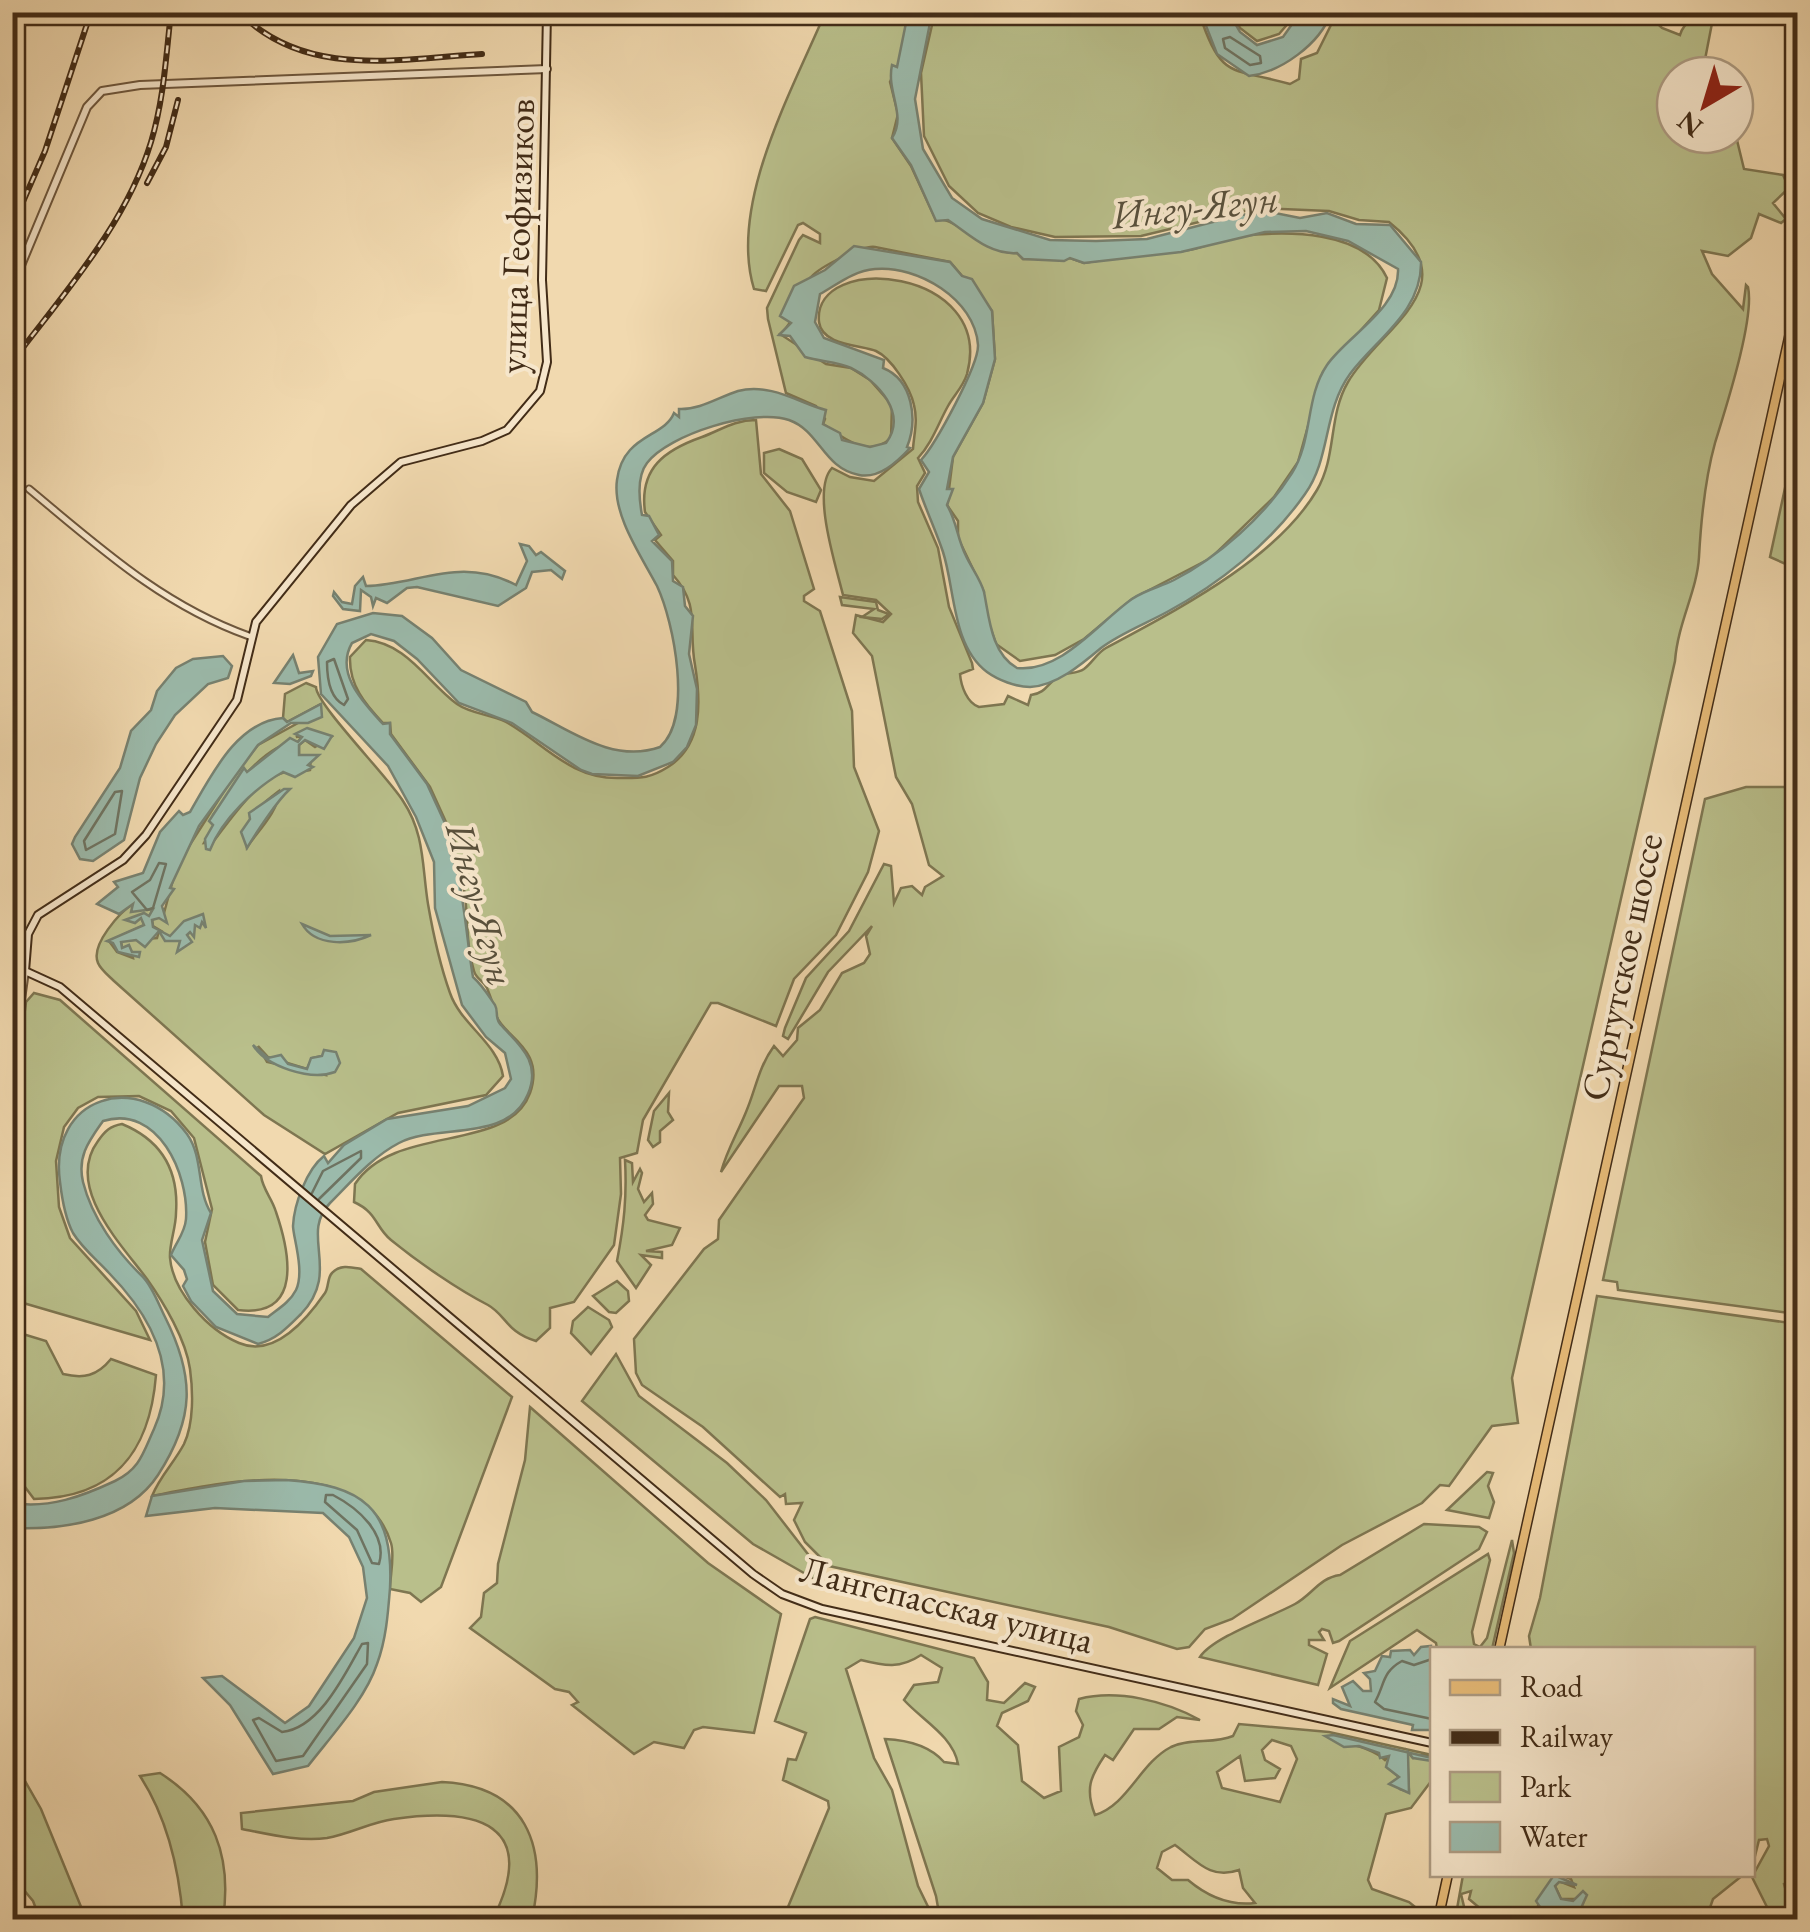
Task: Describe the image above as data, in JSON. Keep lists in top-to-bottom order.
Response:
{
  "streets": {
    "main road": ["улица Геофизиков", "Сургутское шоссе", "Лангепасская улица"]
  },
  "crossings": [
    ["улица Геофизиков", "Лангепасская улица"]
  ],
  "water": ["Ингу-Ягун"],
  "legend": [
    "Road",
    "Railway",
    "Park",
    "Water"
  ],
  "north": "bottom left"
}
